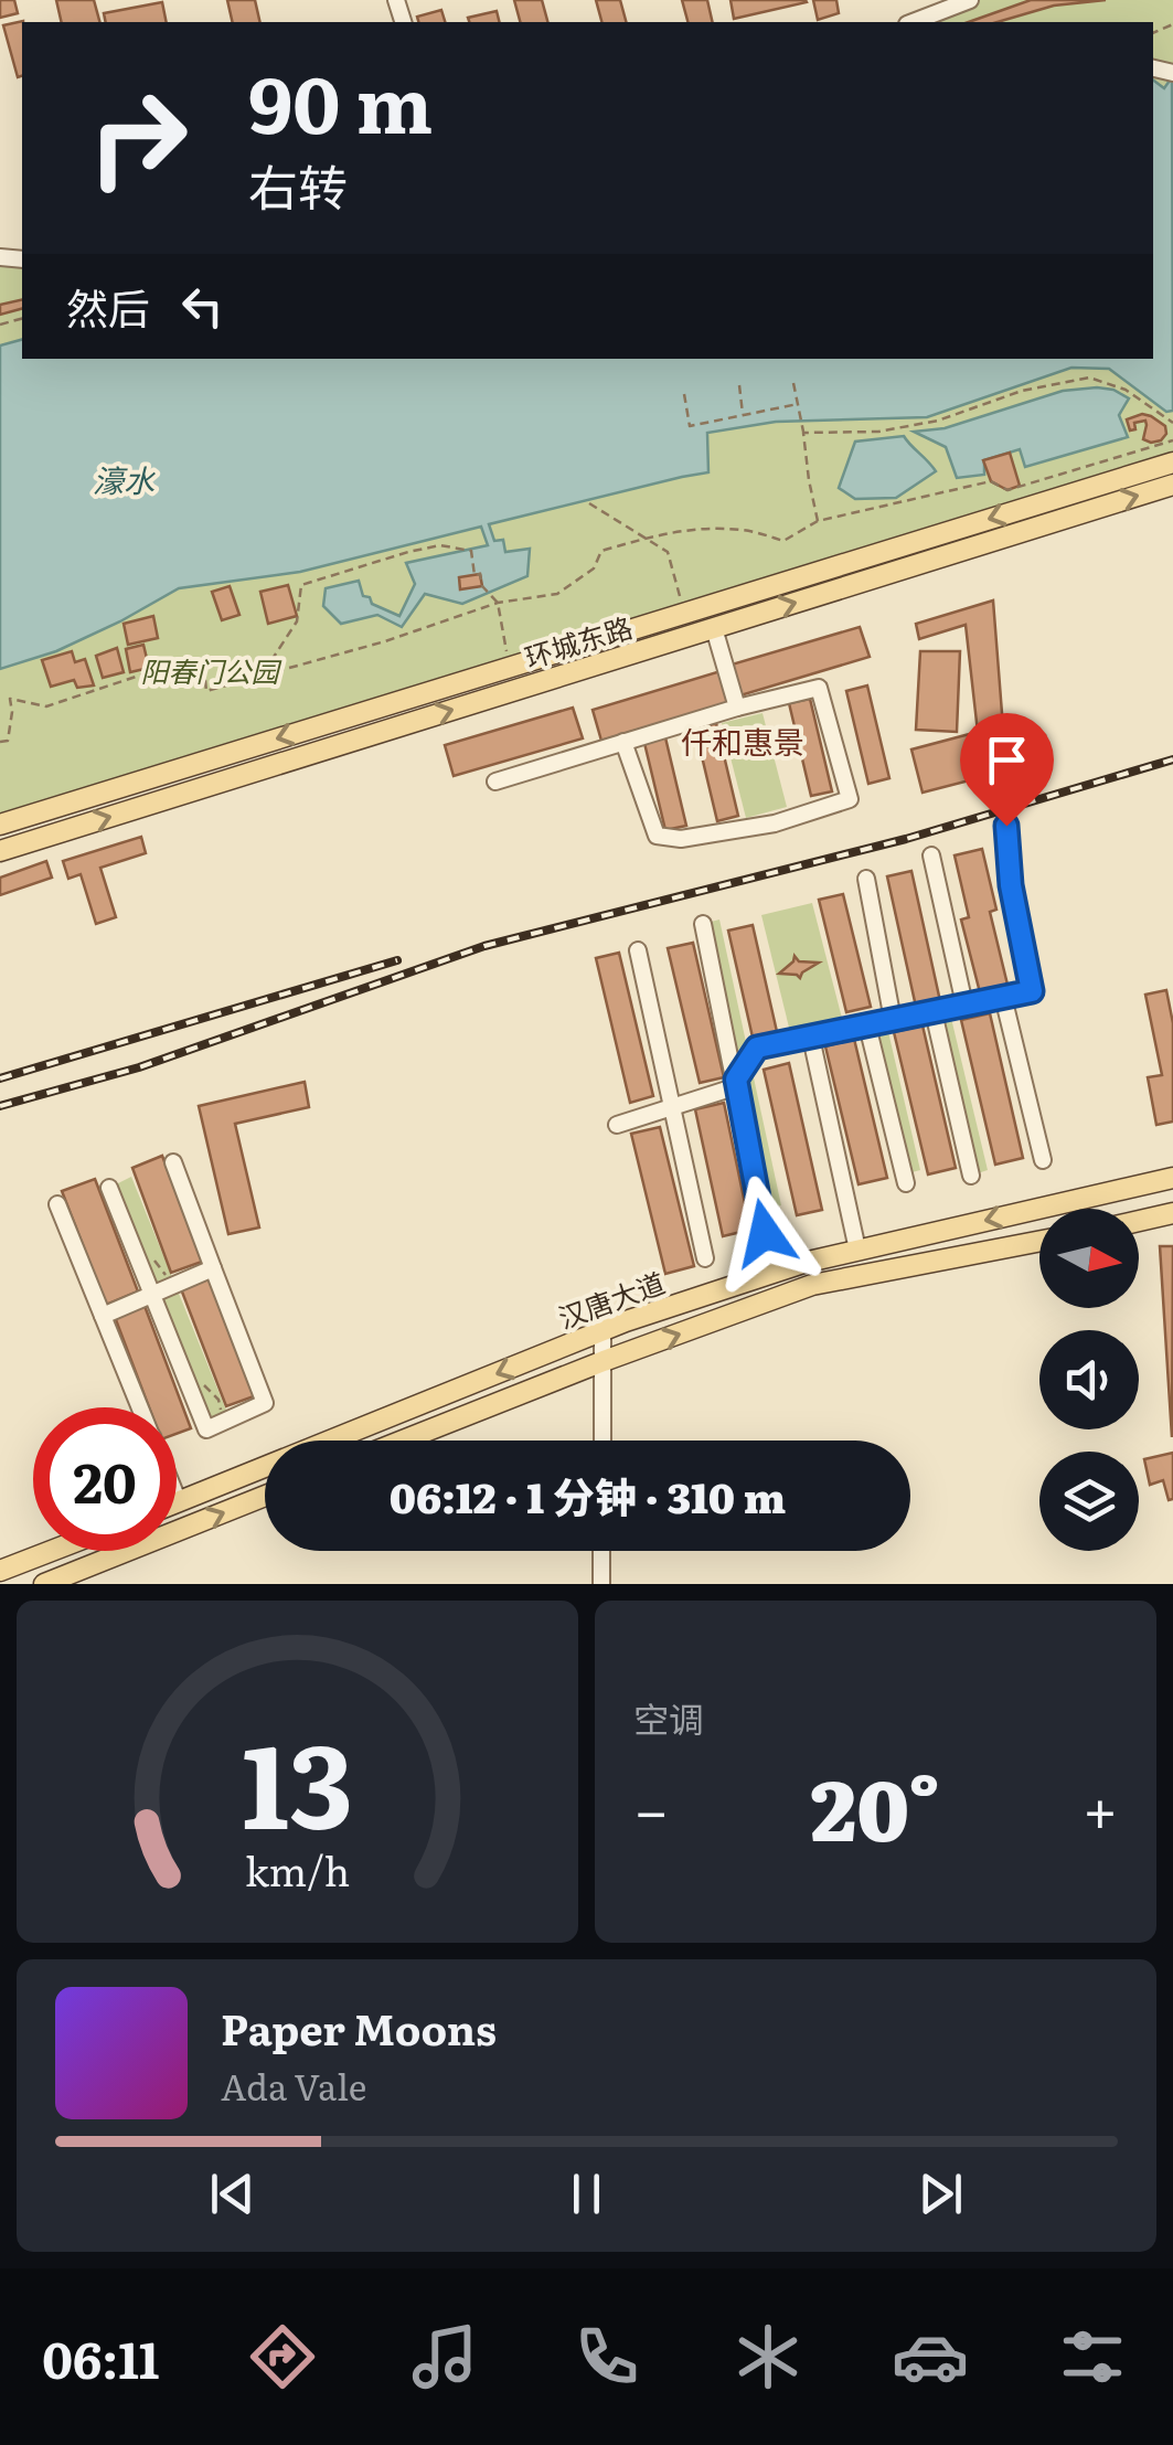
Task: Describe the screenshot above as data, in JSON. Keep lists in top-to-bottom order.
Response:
{
  "streets": {
    "main road": ["环城东路", "汉唐大道"]
  },
  "districts": ["仟和惠景"],
  "water": ["濠水"],
  "parks": ["阳春门公园"],
  "north": "right",
  "page": {
    "turn": ["90 m", "右转"],
    "then": "然后",
    "limit": "20",
    "trip": "06:12 · 1 分钟 · 310 m",
    "tile": "空调",
    "heat": ["−", "20°", "+"],
    "song": ["Paper Moons", "Ada Vale"],
    "tabs": "06:11",
    "gauge": ["13", "km/h"]
  }
}
